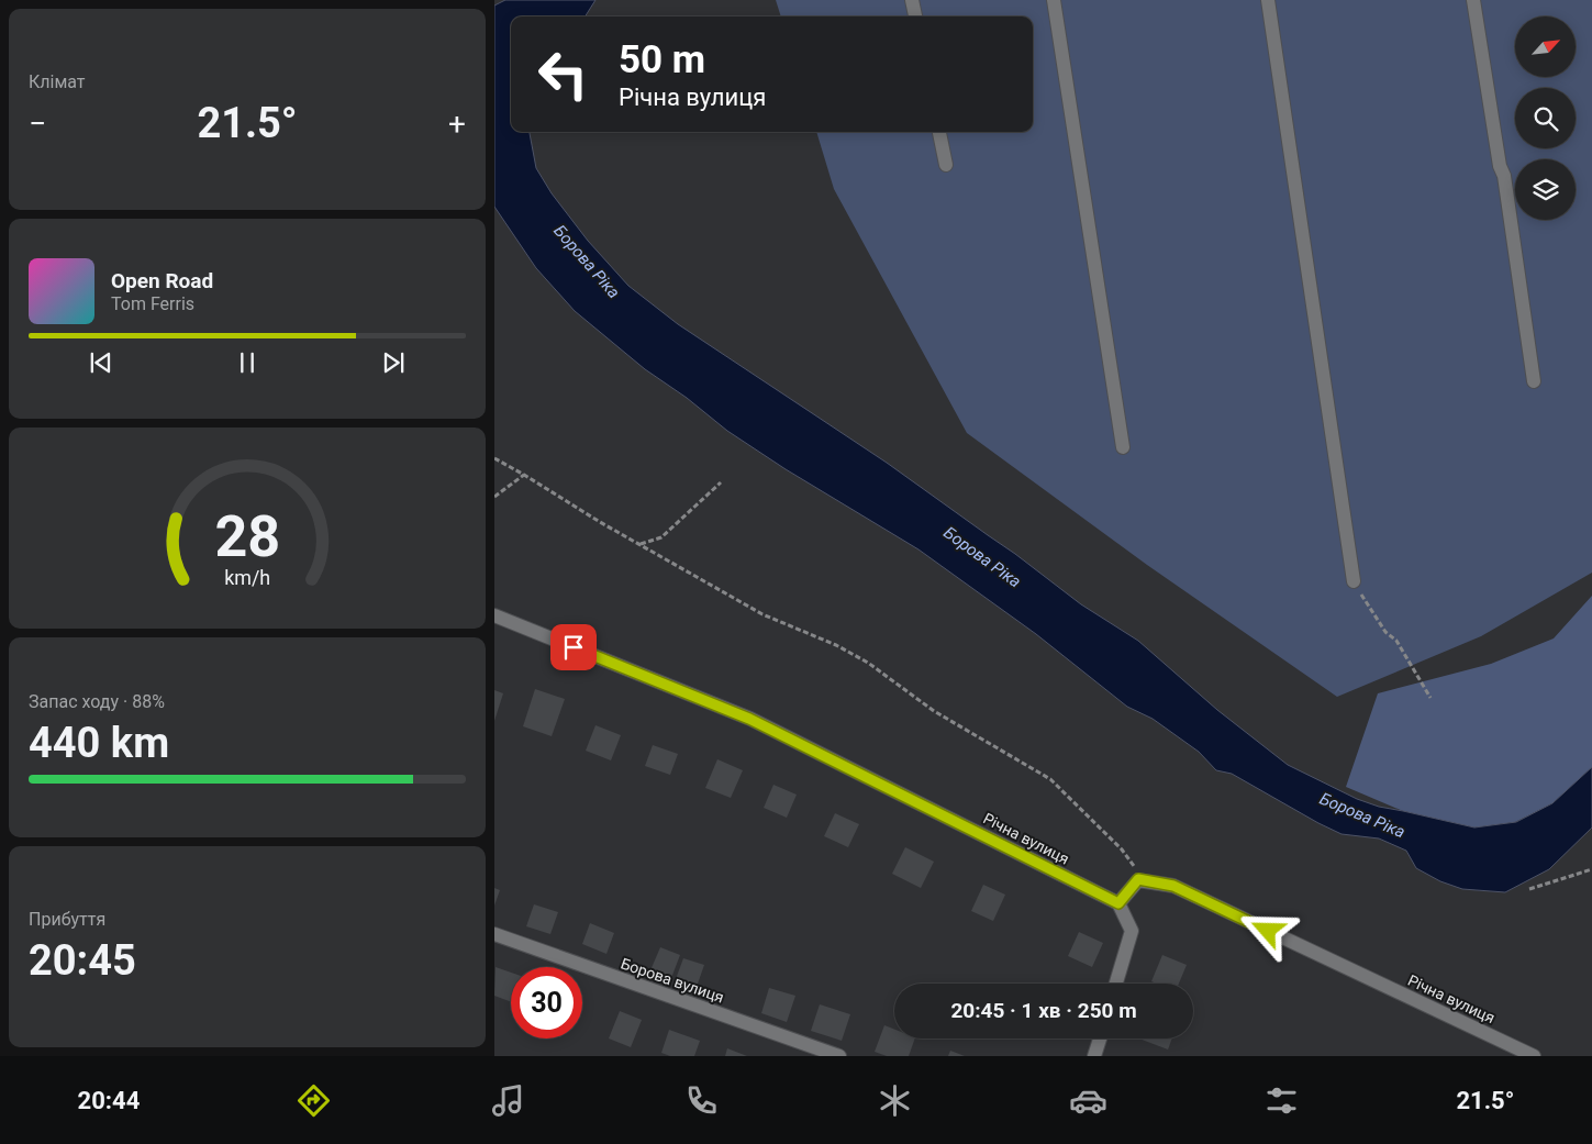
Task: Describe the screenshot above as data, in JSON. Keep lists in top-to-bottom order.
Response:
{
  "streets": {
    "street": ["Річна вулиця", "Борова вулиця"]
  },
  "water": ["Борова Ріка"],
  "north": "top right",
  "page": {
    "tile": [
      "Клімат",
      ["Запас ходу · 88%", "440 km"],
      ["Прибуття", "20:45"]
    ],
    "turn": ["50 m", "Річна вулиця"],
    "heat": ["−", "21.5°", "+"],
    "song": ["Open Road", "Tom Ferris"],
    "limit": "30",
    "trip": "20:45 · 1 хв · 250 m",
    "tabs": ["20:44", "21.5°"],
    "gauge": ["28", "km/h"]
  }
}
